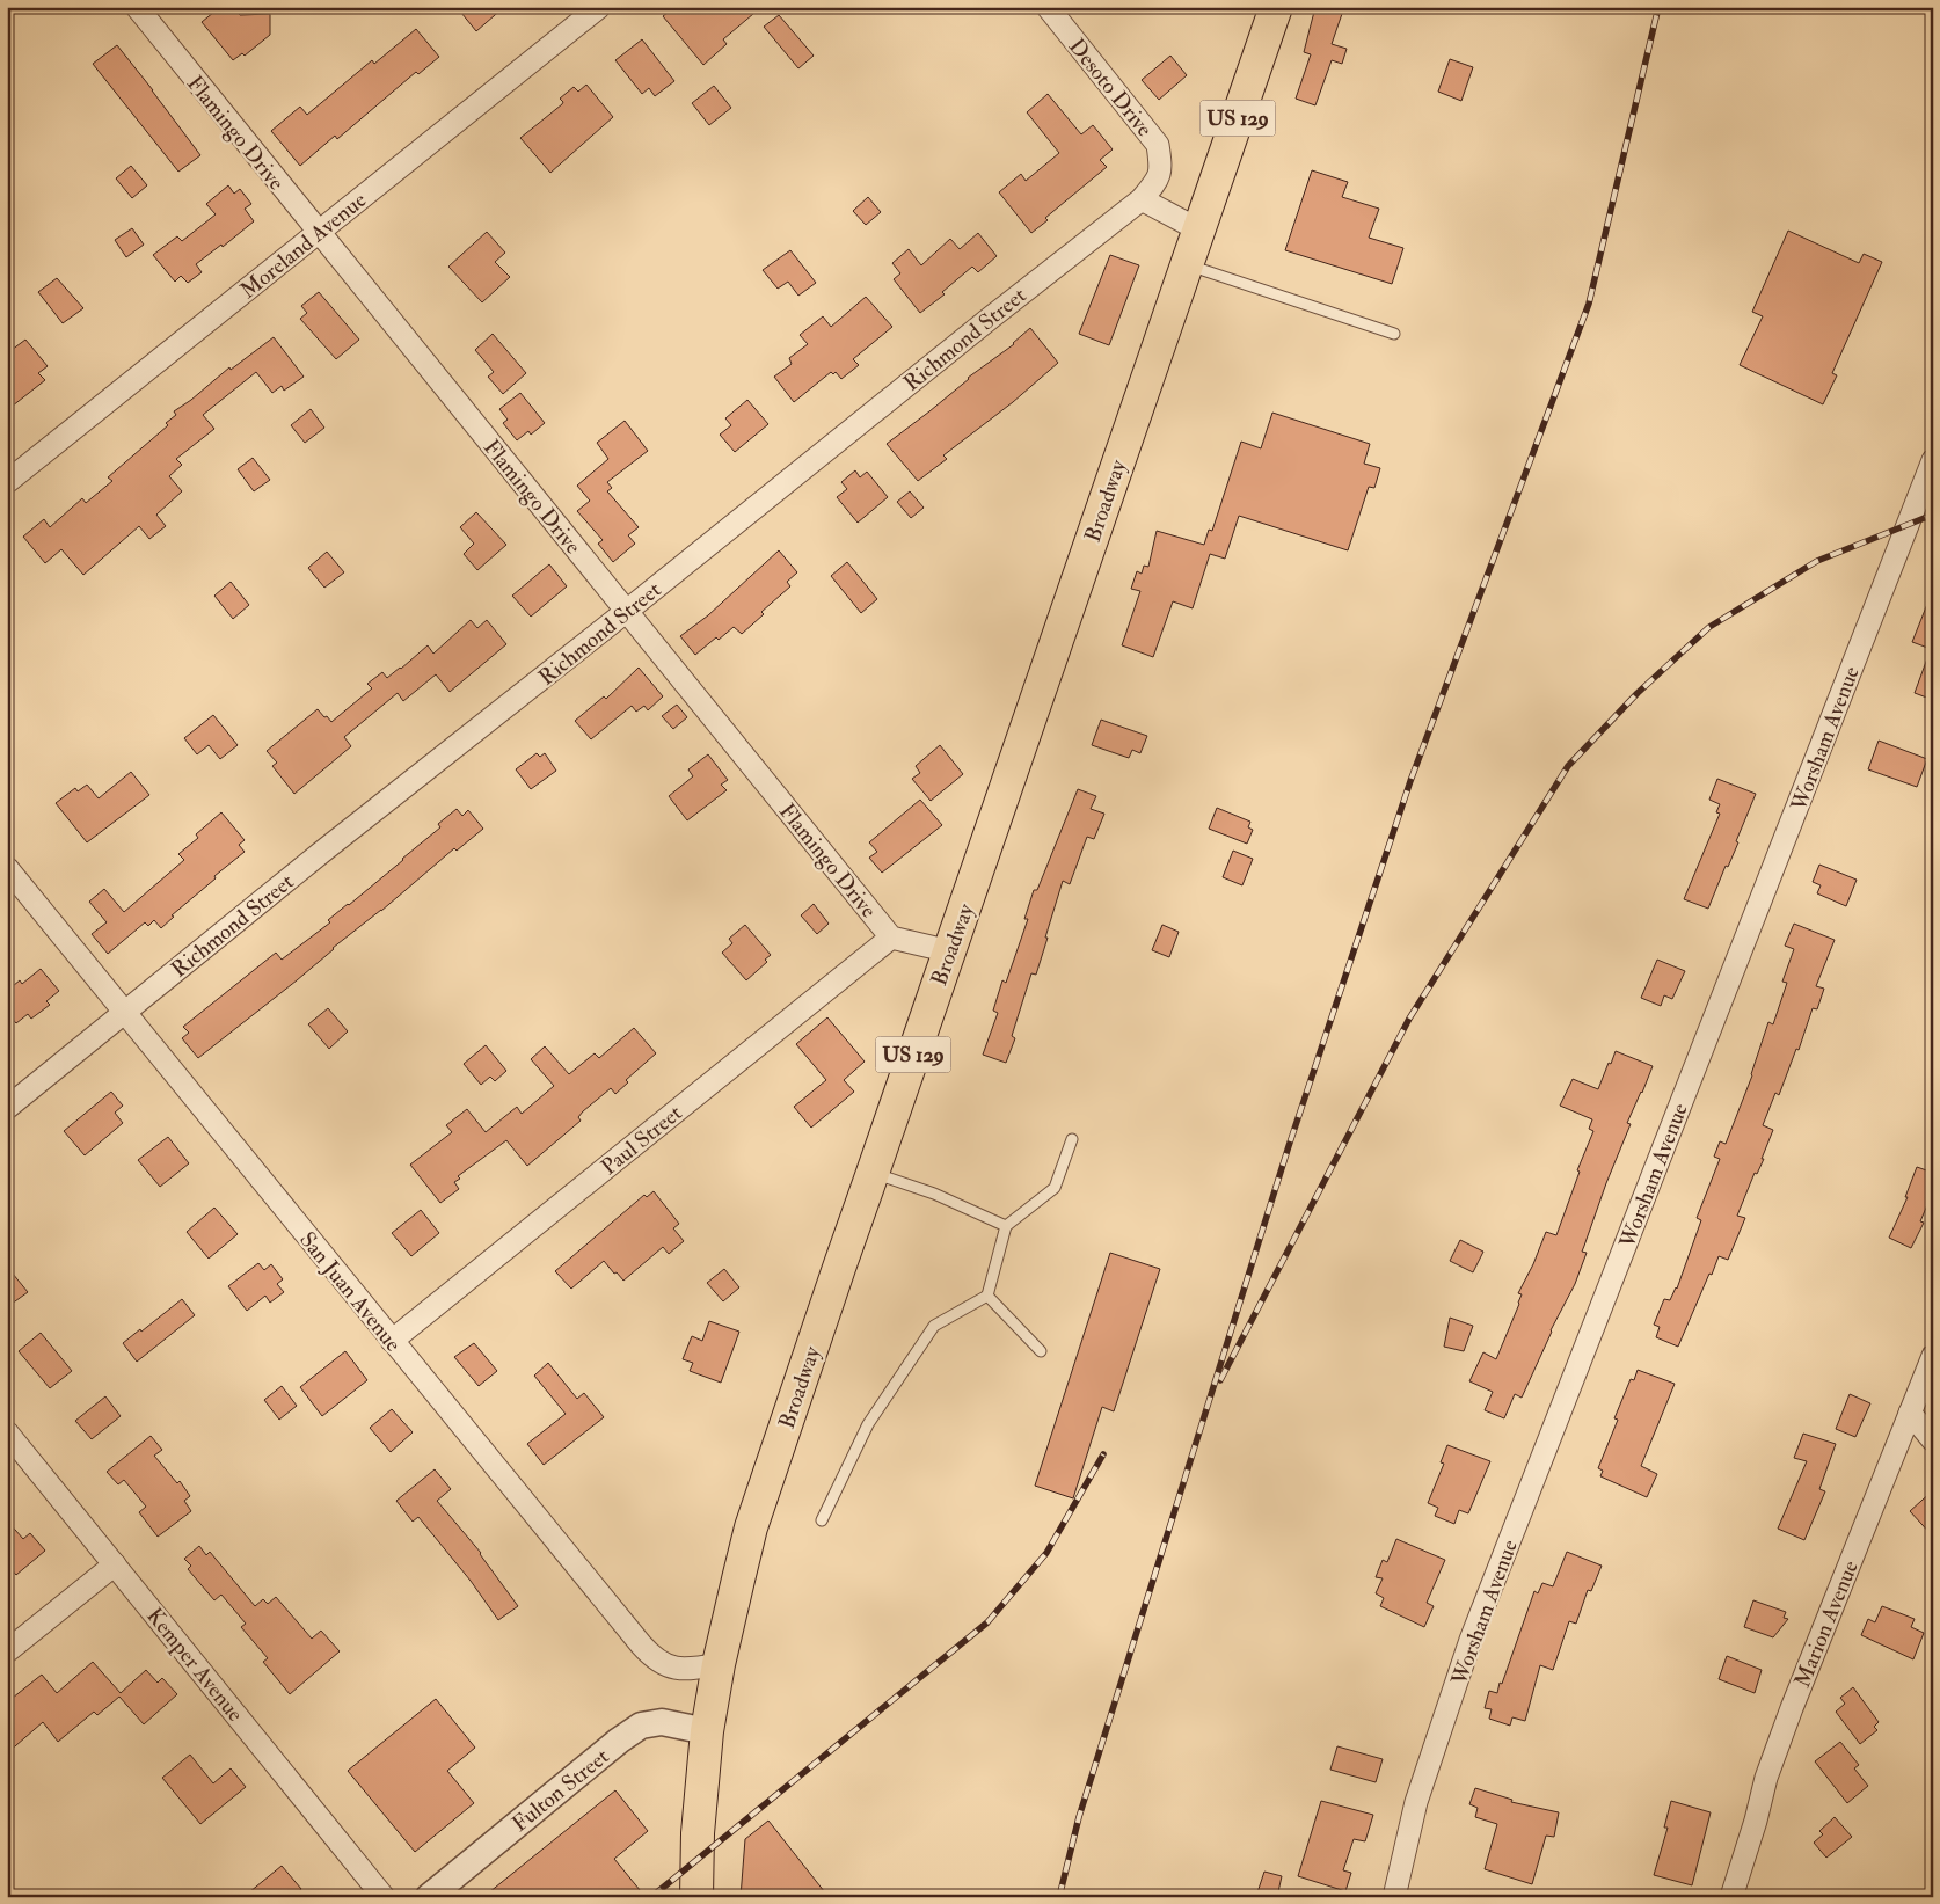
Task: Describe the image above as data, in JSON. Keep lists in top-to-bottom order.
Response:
{
  "streets": {
    "main road": ["US 129", "Broadway"],
    "street": [
      "Desoto Drive",
      "Flamingo Drive",
      "Moreland Avenue",
      "Richmond Street",
      "Worsham Avenue",
      "Paul Street",
      "San Juan Avenue",
      "Marion Avenue",
      "Kemper Avenue",
      "Fulton Street"
    ]
  },
  "crossings": [
    ["Desoto Drive", "Richmond Street"],
    ["Flamingo Drive", "Moreland Avenue"],
    ["Flamingo Drive", "Richmond Street"],
    ["Flamingo Drive", "Broadway"],
    ["Flamingo Drive", "Paul Street"],
    ["Richmond Street", "San Juan Avenue"],
    ["Broadway", "San Juan Avenue"],
    ["Broadway", "Fulton Street"],
    ["Paul Street", "San Juan Avenue"]
  ]
}
